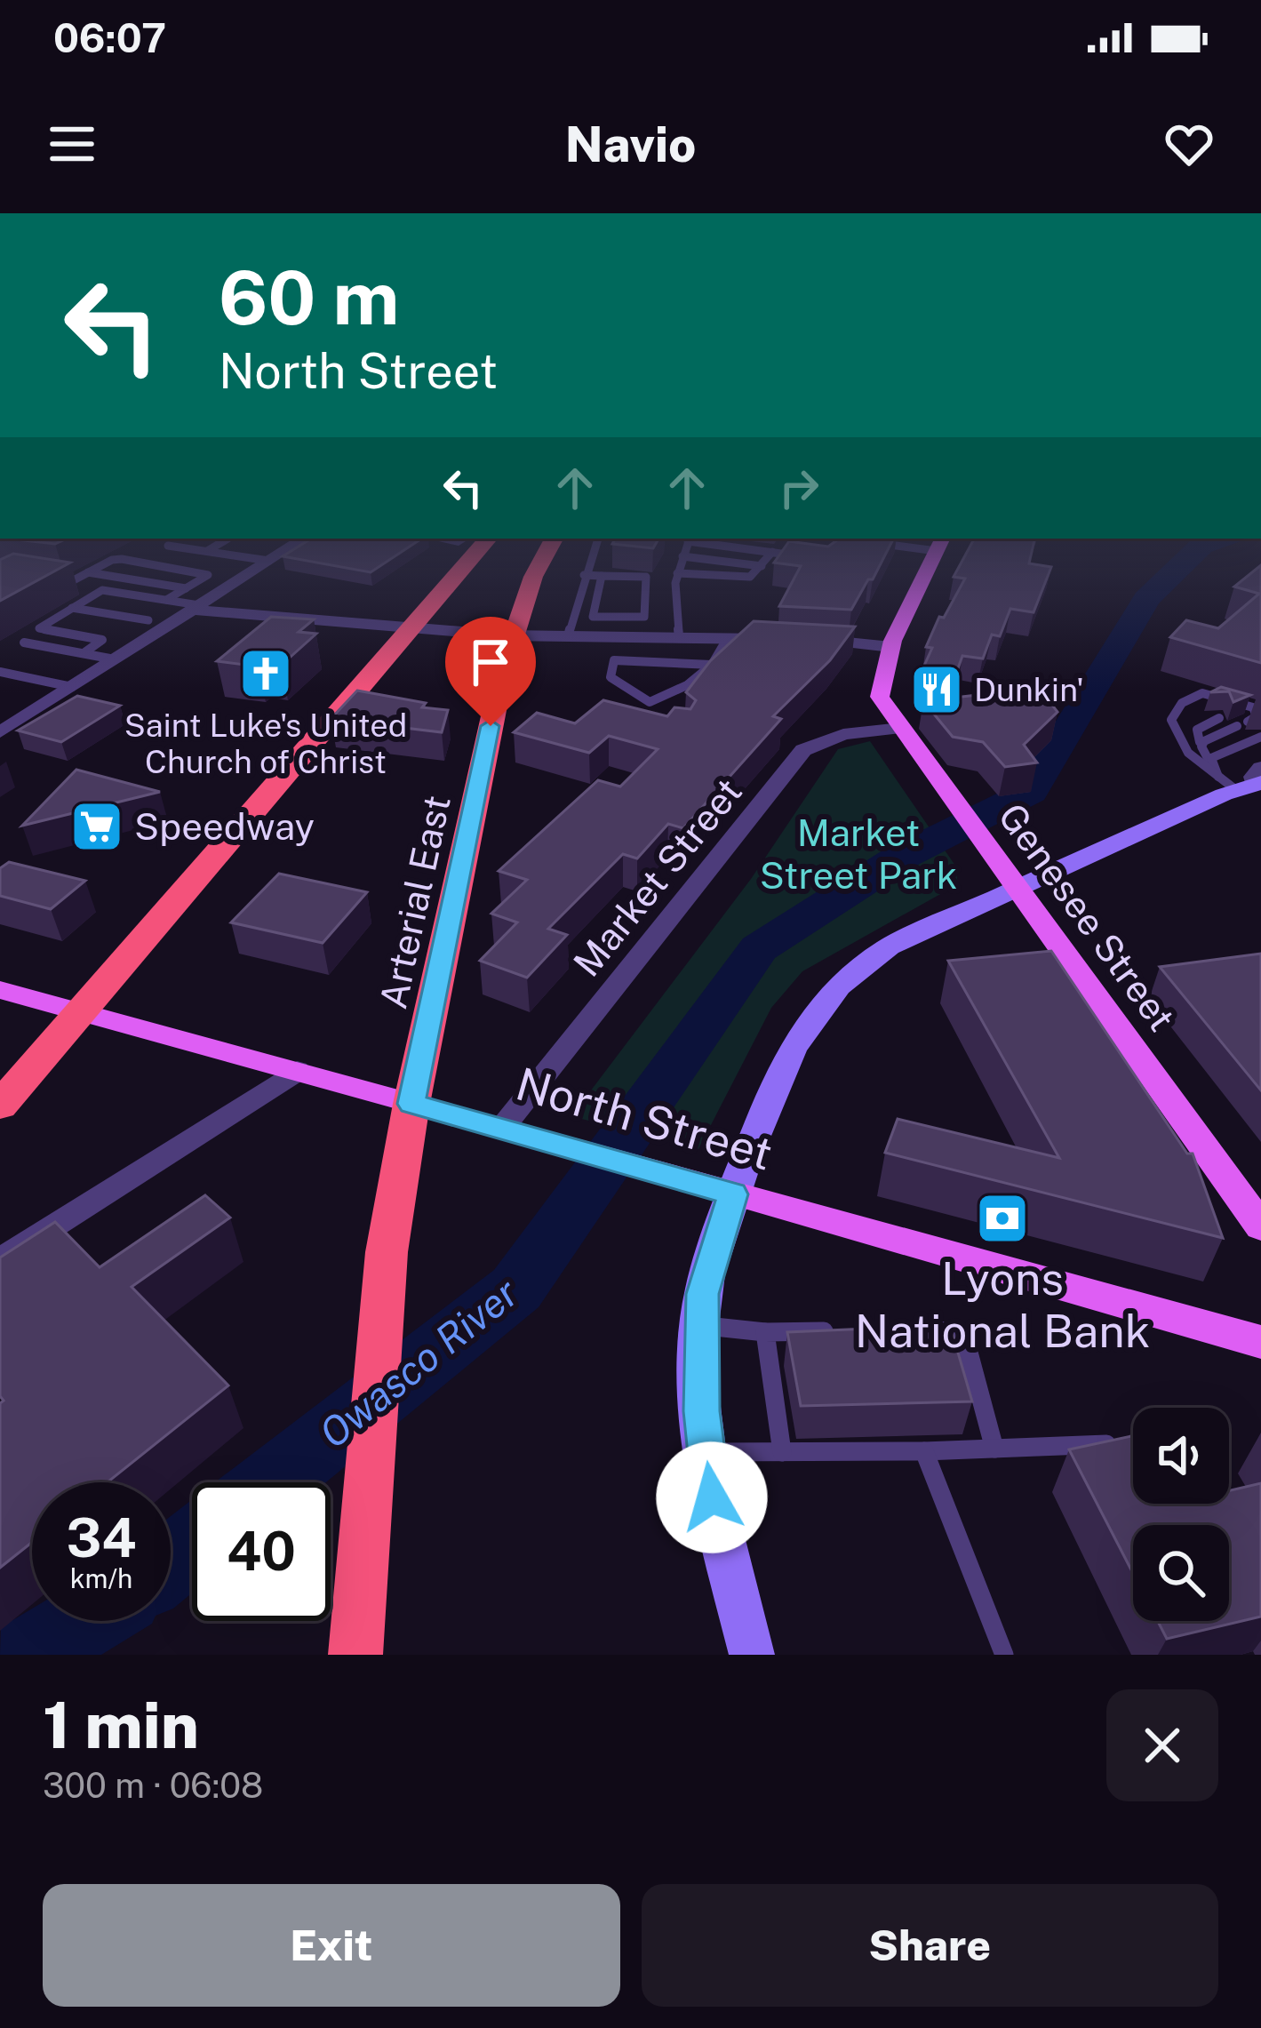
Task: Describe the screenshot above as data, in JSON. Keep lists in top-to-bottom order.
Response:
{
  "streets": {
    "highway": ["Arterial East"],
    "main road": ["Genesee Street", "North Street"],
    "street": ["Market Street"]
  },
  "crossings": [
    ["Market Street", "Genesee Street"],
    ["Market Street", "North Street"],
    ["Arterial East", "North Street"]
  ],
  "water": ["Owasco River"],
  "parks": ["Market Street Park"],
  "places": {
    "church": ["Saint Luke's United Church of Christ"],
    "restaurant": ["Dunkin'"],
    "supermarket": ["Speedway"],
    "bank": ["Lyons National Bank"]
  },
  "page": {
    "status": "06:07",
    "header": "Navio",
    "turn": ["60 m", "North Street"],
    "speed": "34 km/h",
    "limit": "40",
    "heading": ["1 min", "300 m · 06:08"],
    "buttons": ["Exit", "Share"]
  }
}
